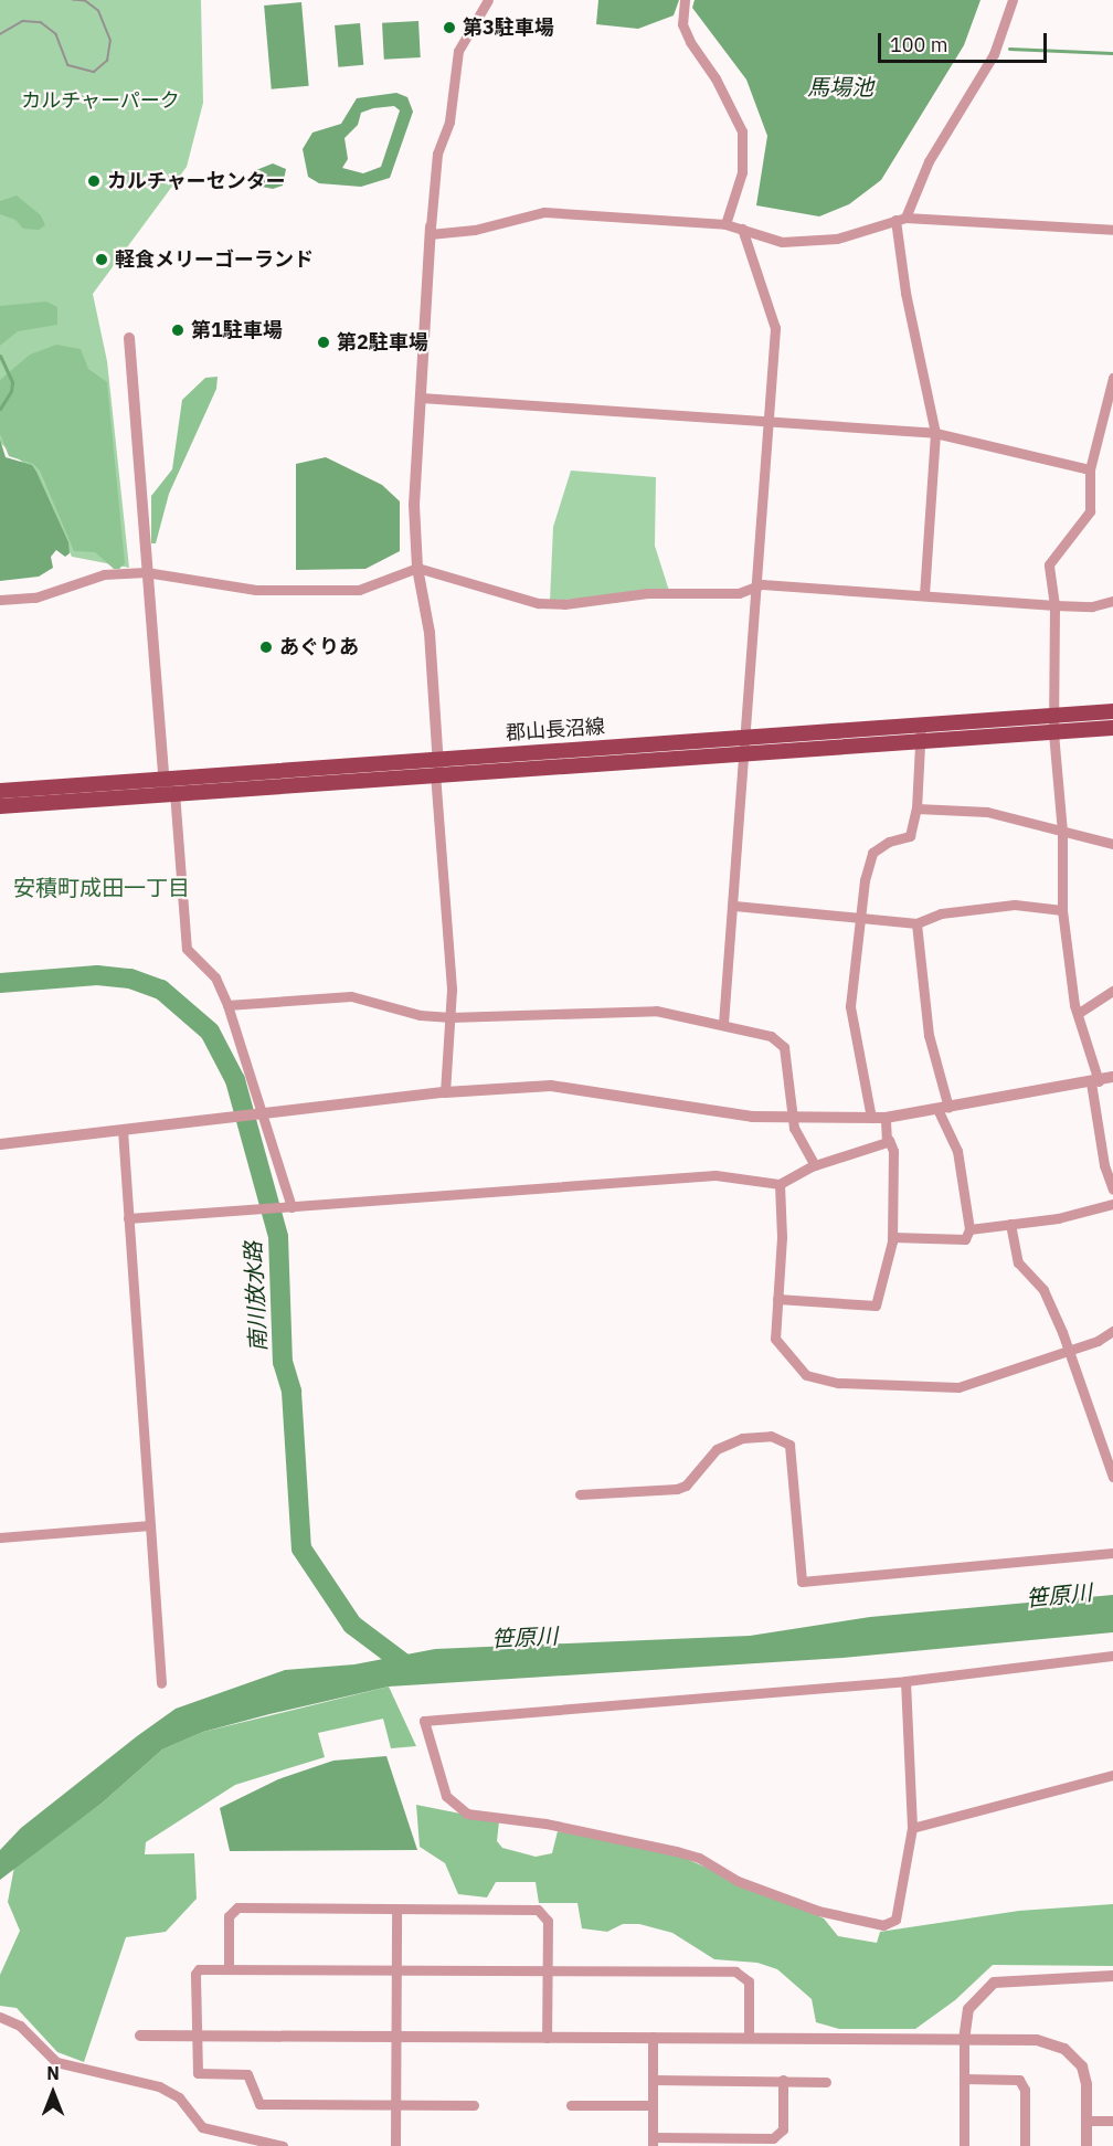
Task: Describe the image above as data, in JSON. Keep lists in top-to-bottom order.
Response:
{
  "streets": {
    "main road": ["郡山長沼線"]
  },
  "districts": ["安積町成田一丁目"],
  "water": ["馬場池", "南川放水路", "笹原川"],
  "parks": ["カルチャーパーク"],
  "places": [
    "第3駐車場",
    "カルチャーセンター",
    "軽食メリーゴーランド",
    "第1駐車場",
    "第2駐車場",
    "あぐりあ"
  ],
  "scale_bar": "100 m",
  "north": "top"
}
